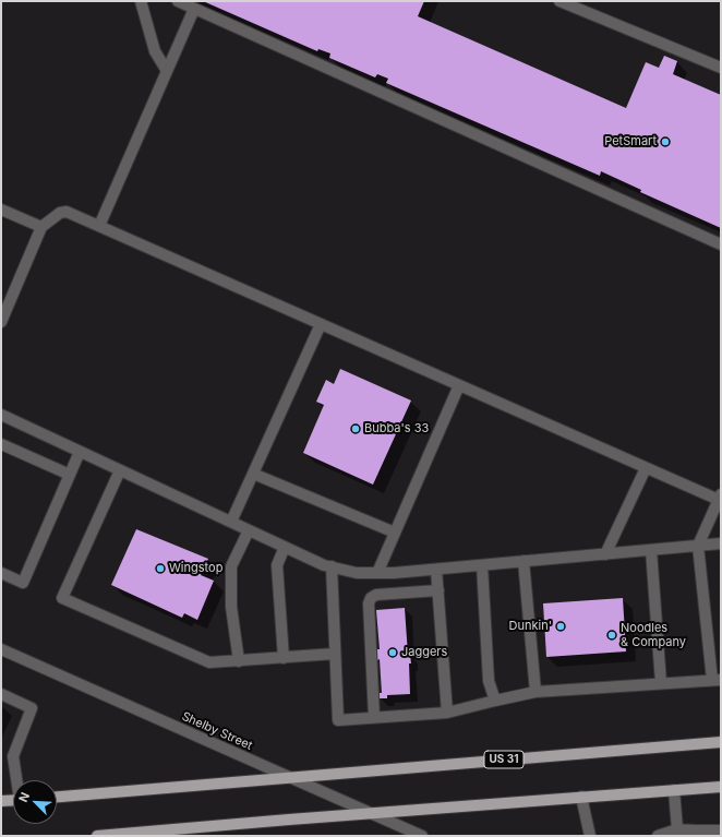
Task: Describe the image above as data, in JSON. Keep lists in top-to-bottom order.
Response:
{
  "streets": {
    "main road": ["US 31"],
    "street": ["Shelby Street"]
  },
  "crossings": [
    ["Shelby Street", "US 31"]
  ],
  "places": [
    "PetSmart",
    "Bubba's 33",
    "Wingstop",
    "Dunkin'",
    "Noodles & Company",
    "Jaggers"
  ],
  "north": "top left"
}
